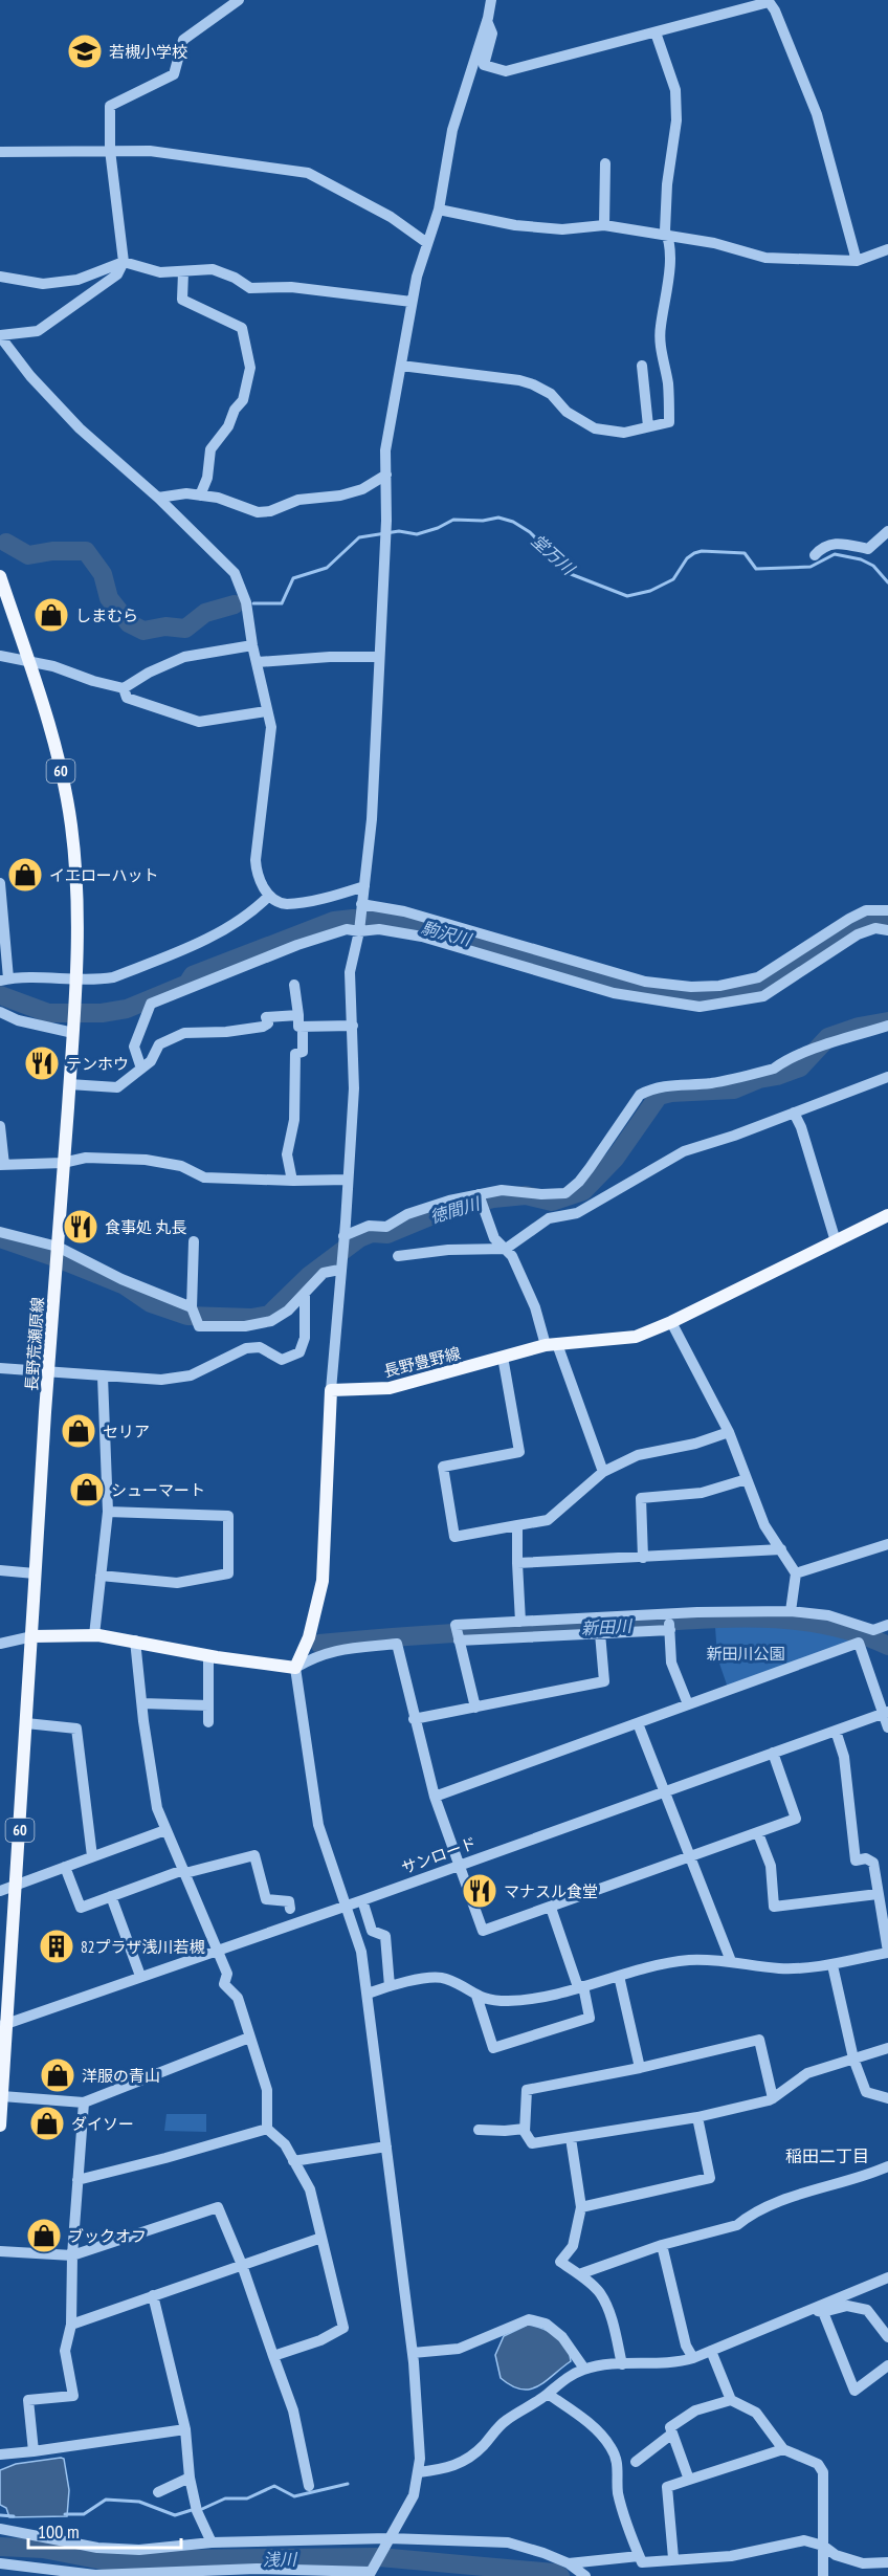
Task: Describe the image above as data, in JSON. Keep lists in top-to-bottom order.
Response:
{
  "streets": {
    "main road": ["60", "長野荒瀬原線", "長野豊野線"],
    "street": ["サンロード"]
  },
  "crossings": [
    ["長野荒瀬原線", "サンロード"]
  ],
  "districts": ["稲田二丁目"],
  "water": [
    "堂万川",
    "駒沢川",
    "徳間川",
    "新田川",
    "浅川"
  ],
  "parks": ["新田川公園"],
  "places": {
    "school or university": ["若槻小学校"],
    "shop": [
      "しまむら",
      "イエローハット",
      "セリア",
      "シューマート",
      "洋服の青山",
      "ダイソー",
      "ブックオフ"
    ],
    "restaurant": ["テンホウ", "食事処 丸長", "マナスル食堂"],
    "building": ["82プラザ浅川若槻"]
  },
  "scale_bar": "100 m"
}
